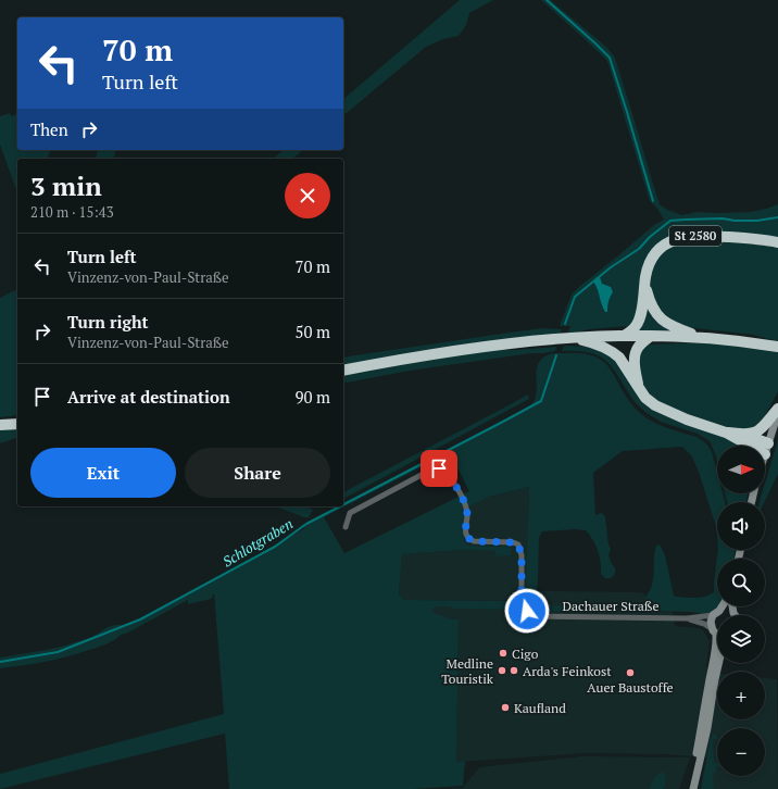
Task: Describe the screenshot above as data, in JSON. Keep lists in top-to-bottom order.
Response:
{
  "streets": {
    "highway": ["St 2580"],
    "street": ["Dachauer Straße"]
  },
  "water": ["Schlotgraben"],
  "places": [
    "Cigo",
    "Medline Touristik",
    "Arda's Feinkost",
    "Auer Baustoffe",
    "Kaufland"
  ],
  "north": "right",
  "page": {
    "turn": ["70 m", "Turn left"],
    "then": "Then",
    "heading": ["3 min", "210 m · 15:43"],
    "list": [
      {
        "name": "Turn left",
        "note": "Vinzenz-von-Paul-Straße",
        "value": "70 m"
      },
      {
        "name": "Turn right",
        "note": "Vinzenz-von-Paul-Straße",
        "value": "50 m"
      },
      {
        "name": "Arrive at destination",
        "value": "90 m"
      }
    ],
    "buttons": ["Exit", "Share"],
    "map_buttons": ["+", "−"]
  }
}
